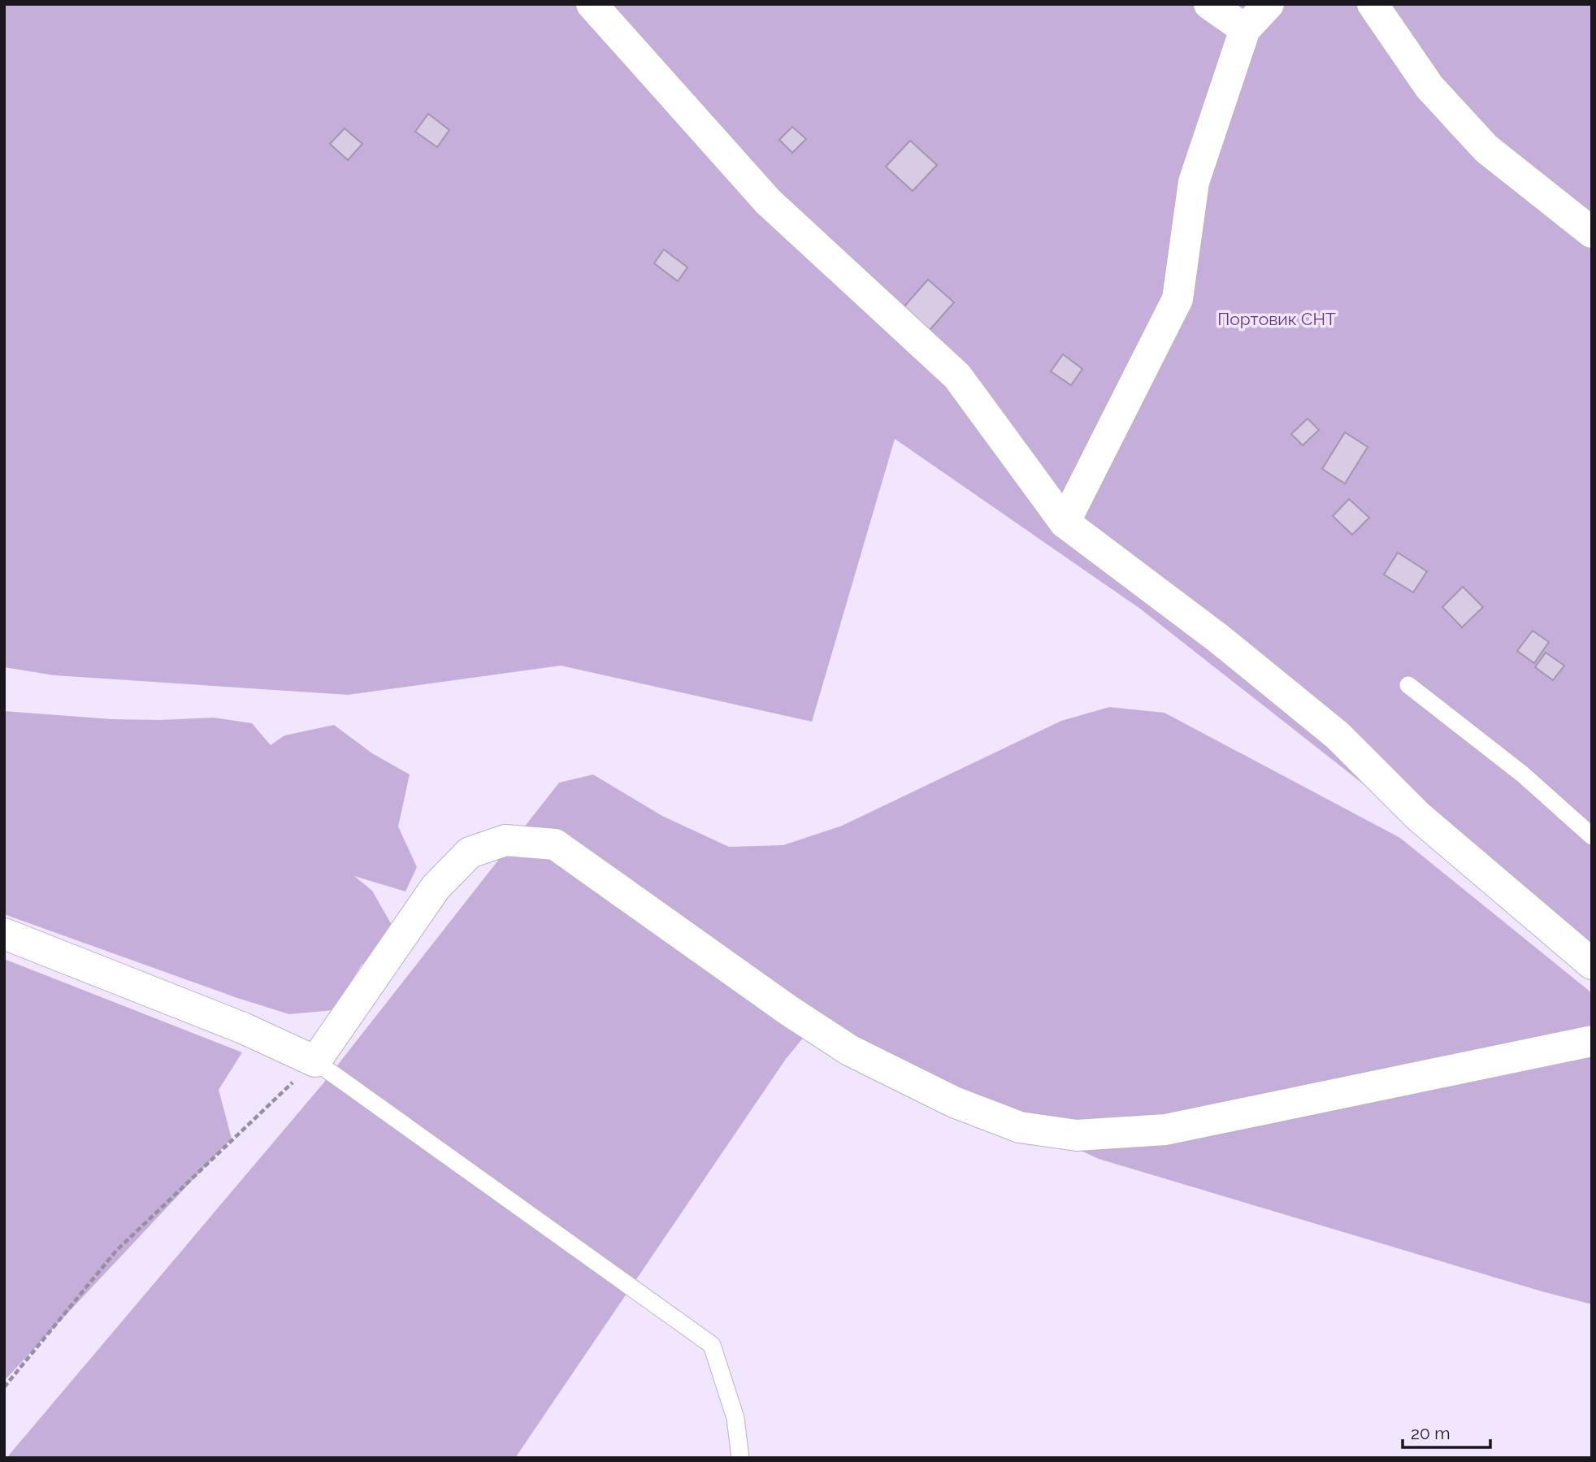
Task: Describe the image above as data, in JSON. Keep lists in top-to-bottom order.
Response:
{
  "parks": ["Портовик СНТ"],
  "scale_bar": "20 m"
}
